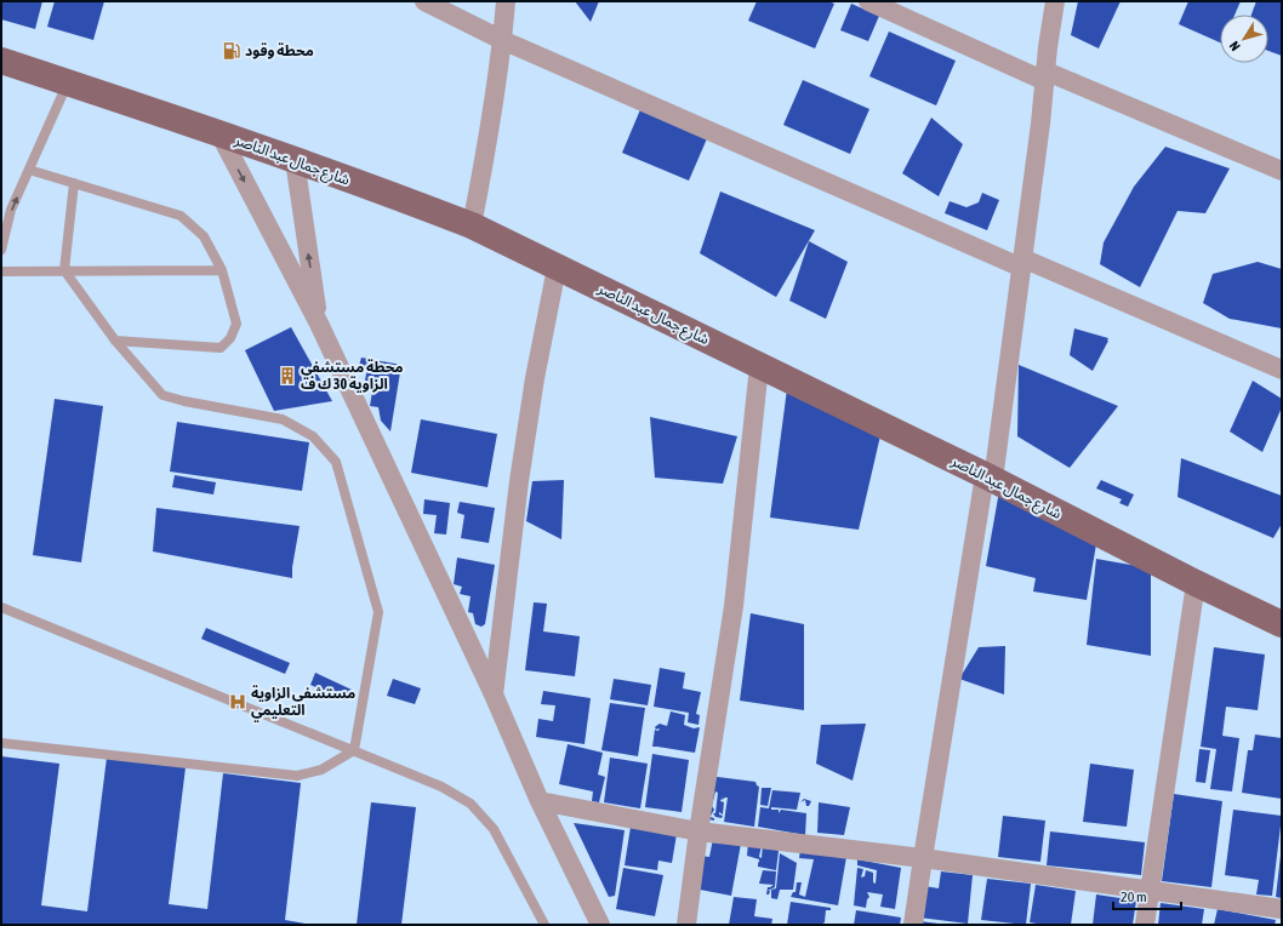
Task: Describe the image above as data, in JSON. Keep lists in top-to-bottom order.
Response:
{
  "streets": {
    "main road": ["شارع جمال عبد الناصر"]
  },
  "places": {
    "fuel station": ["محطة وقود"],
    "building": ["محطة مستشفي الزاوية 30 ك ف"],
    "hospital": ["مستشفى الزاوية التعليمي"]
  },
  "scale_bar": "20 m",
  "north": "bottom left"
}
